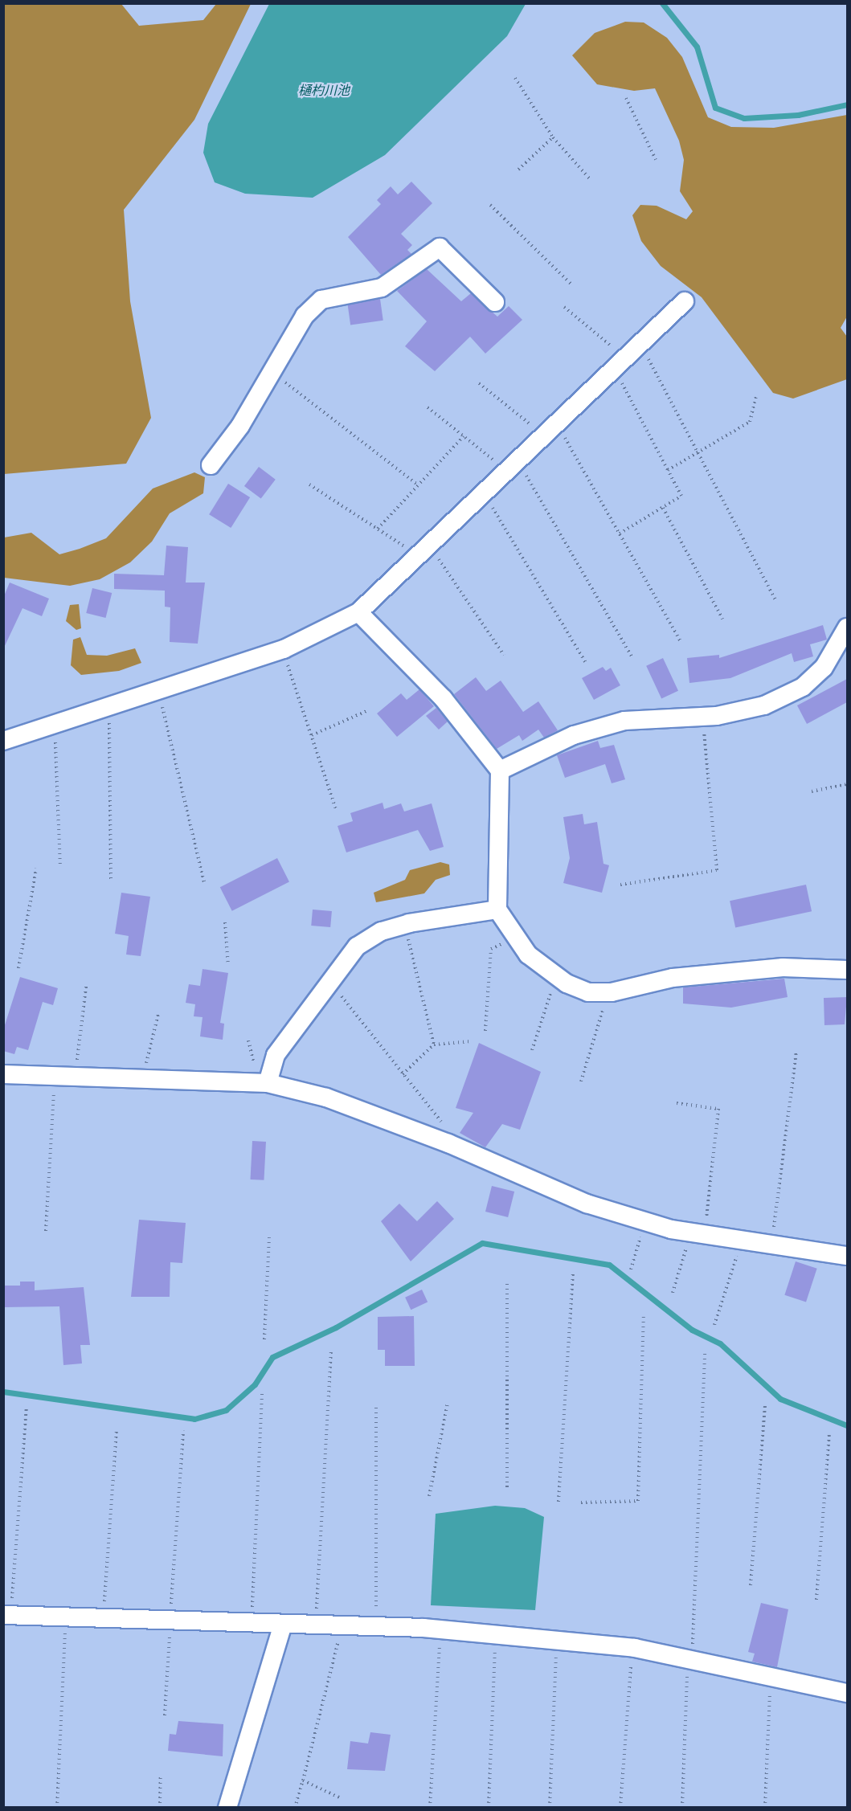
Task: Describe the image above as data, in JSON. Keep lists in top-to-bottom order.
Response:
{
  "water": ["樋杓川池"]
}
